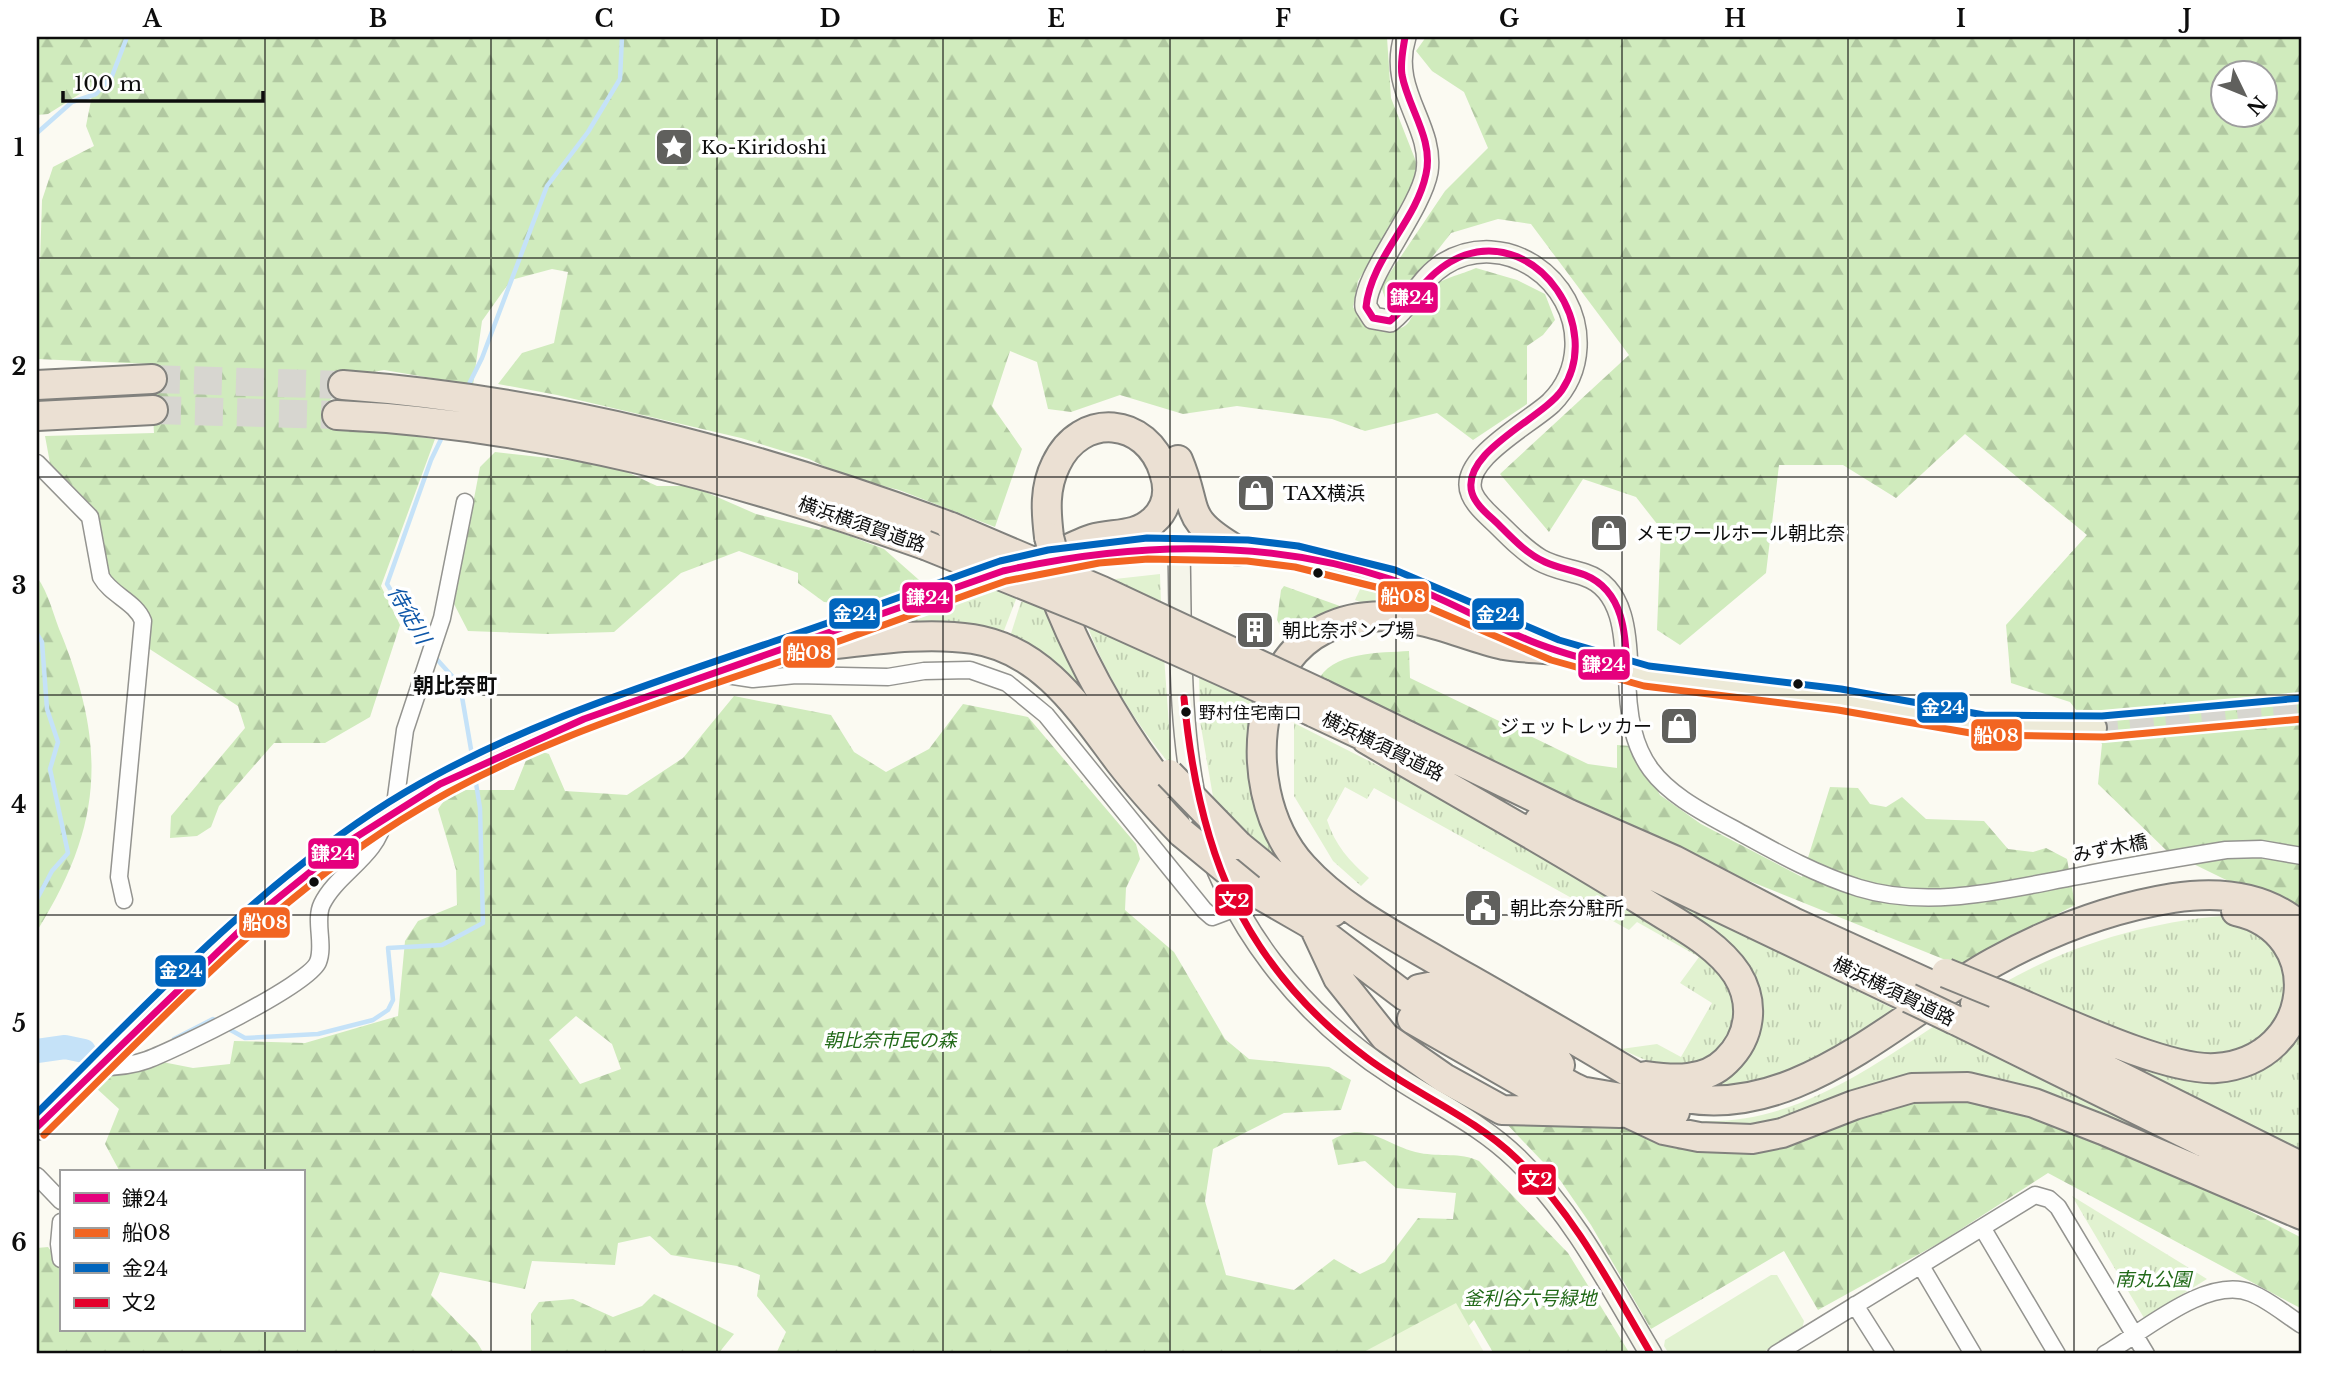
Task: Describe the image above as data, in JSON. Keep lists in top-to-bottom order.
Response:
{
  "streets": {
    "highway": ["横浜横須賀道路"],
    "street": ["みず木橋"]
  },
  "districts": ["朝比奈町"],
  "water": ["侍従川"],
  "parks": ["朝比奈市民の森", "南丸公園", "釜利谷六号緑地"],
  "places": {
    "place": ["Ko-Kiridoshi"],
    "shop": ["TAX横浜", "メモワールホール朝比奈", "ジェットレッカー"],
    "building": ["朝比奈ポンプ場"],
    "other": ["野村住宅南口"],
    "public building": ["朝比奈分駐所"]
  },
  "lines": [
    "transit line 鎌24",
    "transit line 金24",
    "transit line 船08",
    "transit line 文2"
  ],
  "legend": [
    "鎌24",
    "船08",
    "金24",
    "文2"
  ],
  "scale_bar": "100 m",
  "north": "bottom right",
  "grid": {
    "columns": [
      "A",
      "B",
      "C",
      "D",
      "E",
      "F",
      "G",
      "H",
      "I",
      "J"
    ],
    "rows": [
      "1",
      "2",
      "3",
      "4",
      "5",
      "6"
    ]
  }
}
